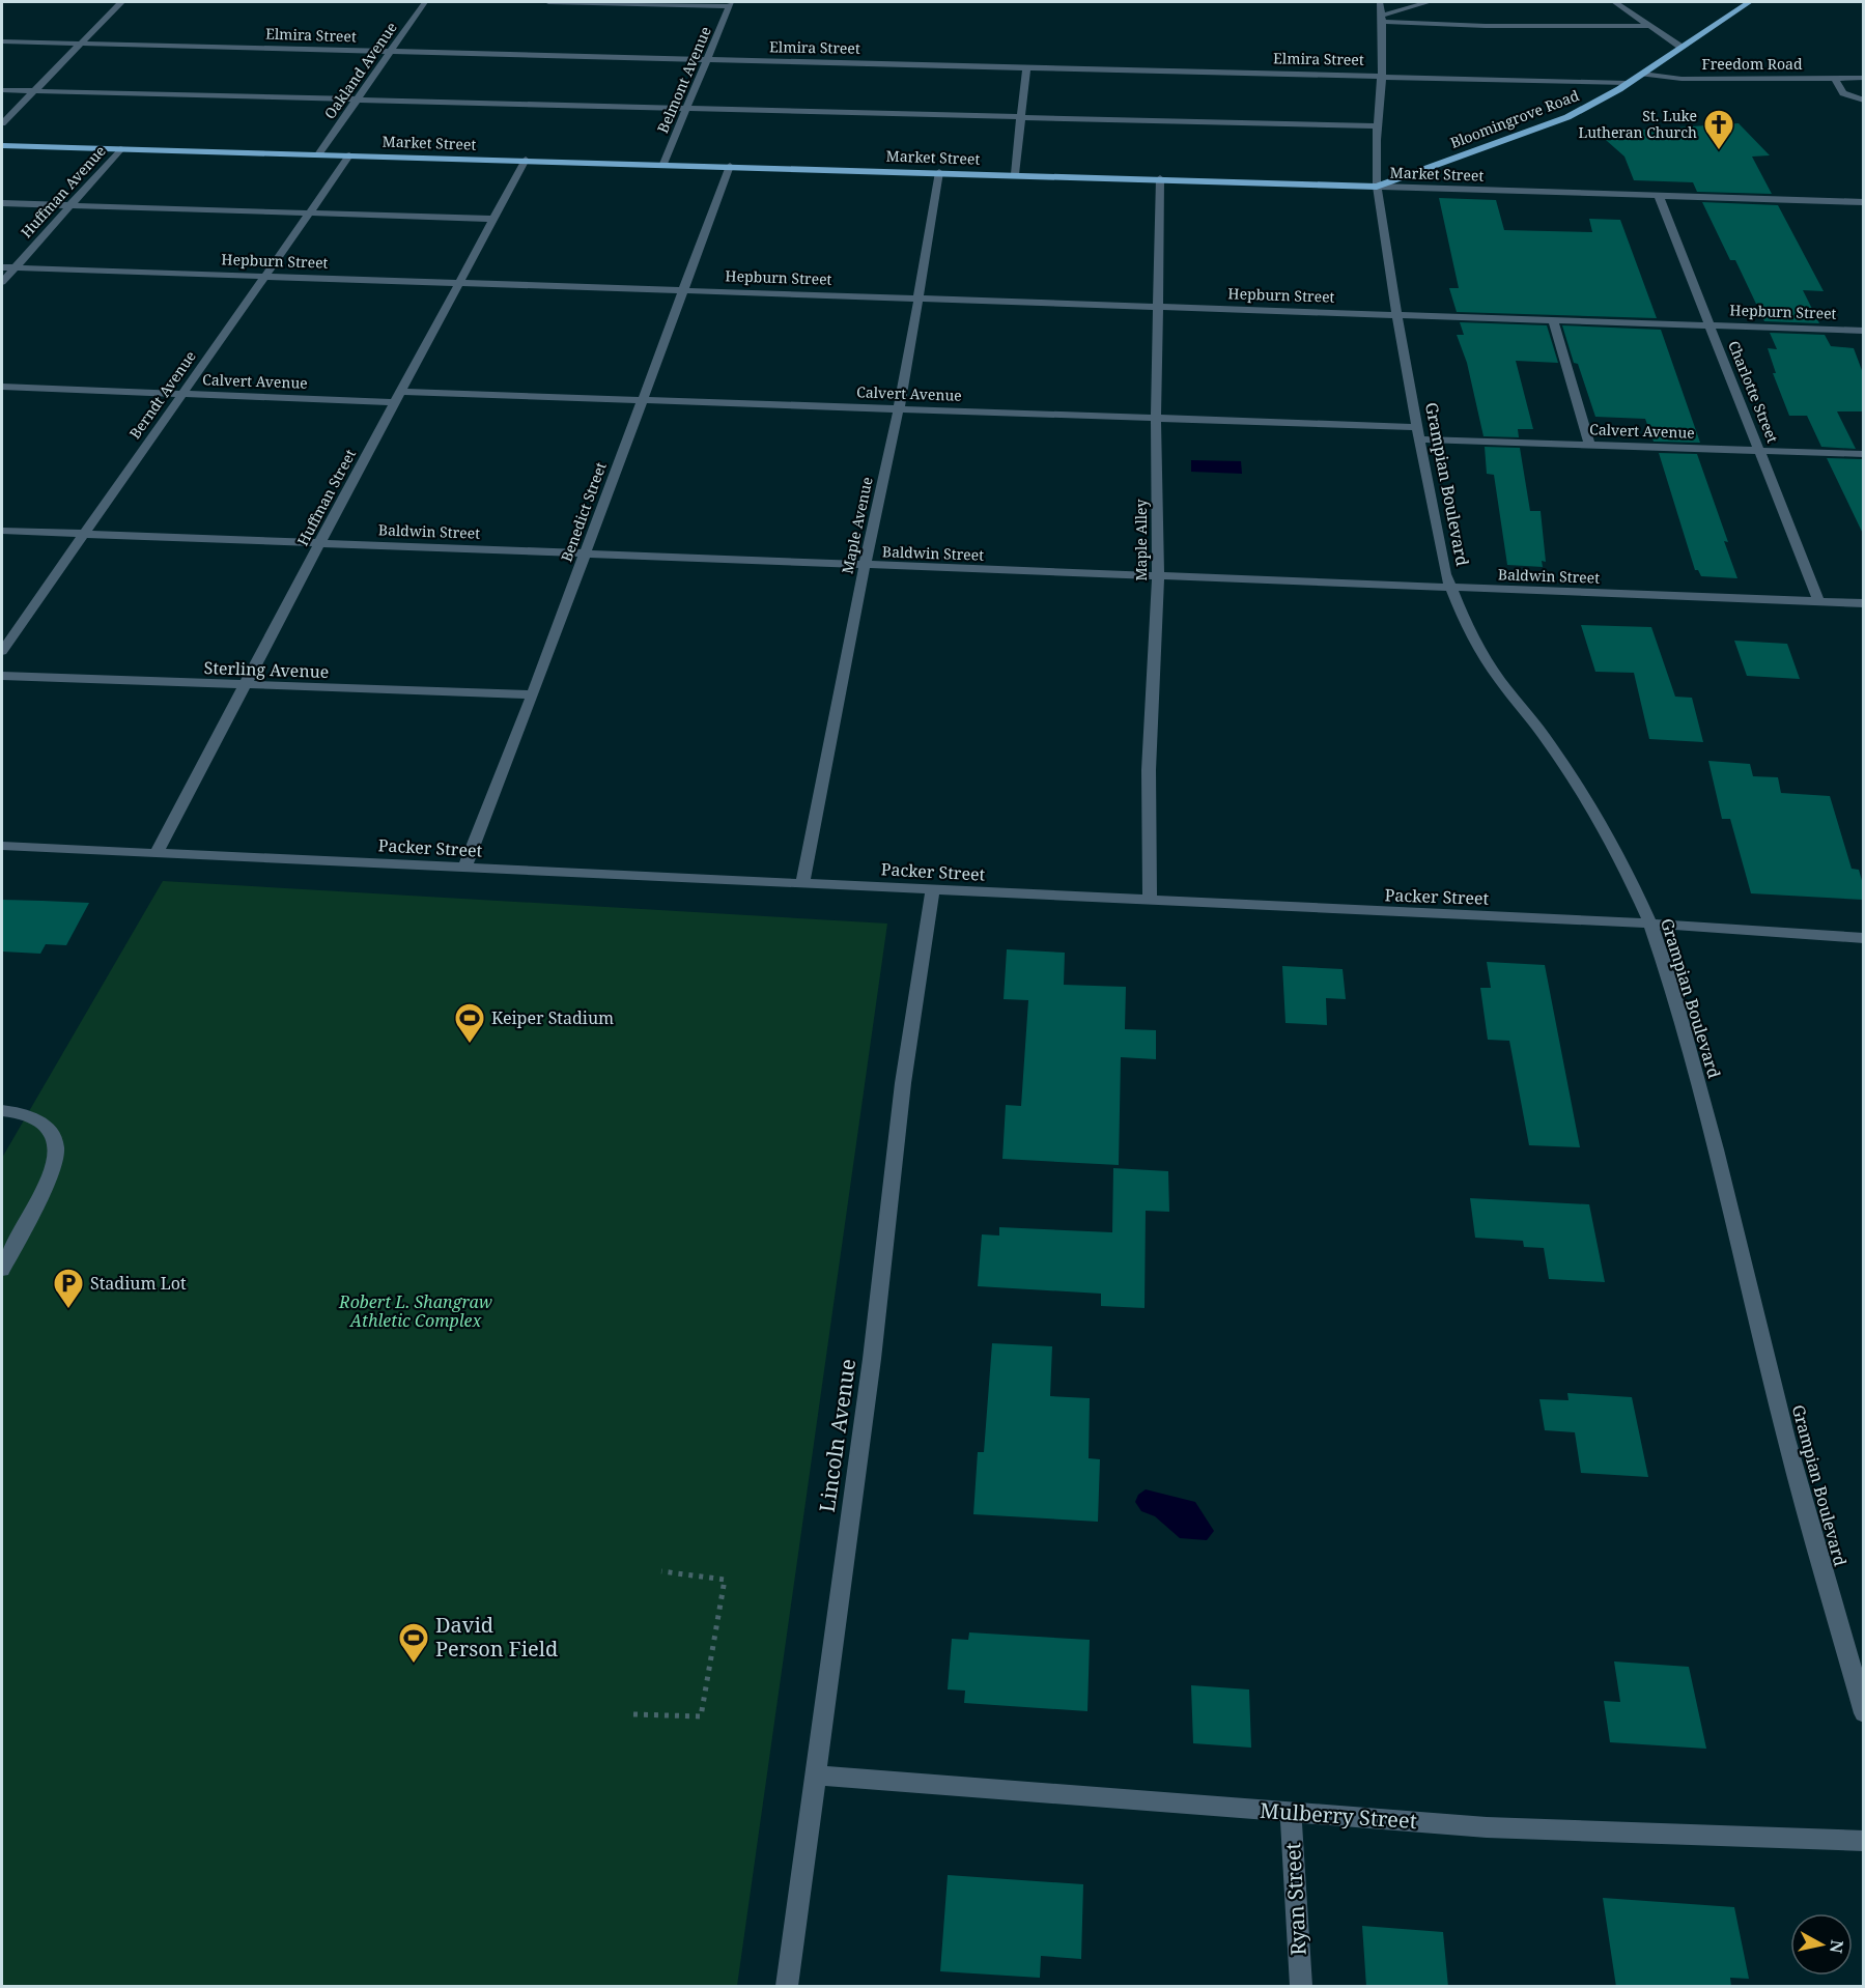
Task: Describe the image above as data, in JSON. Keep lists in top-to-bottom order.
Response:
{
  "streets": {
    "main road": ["Bloomingrove Road", "Market Street"],
    "street": [
      "Elmira Street",
      "Freedom Road",
      "Oakland Avenue",
      "Belmont Avenue",
      "Huffman Avenue",
      "Hepburn Street",
      "Calvert Avenue",
      "Charlotte Street",
      "Berndt Avenue",
      "Grampian Boulevard",
      "Huffman Street",
      "Benedict Street",
      "Maple Avenue",
      "Baldwin Street",
      "Maple Alley",
      "Sterling Avenue",
      "Packer Street",
      "Lincoln Avenue",
      "Mulberry Street",
      "Ryan Street"
    ]
  },
  "crossings": [
    ["Elmira Street", "Oakland Avenue"],
    ["Elmira Street", "Belmont Avenue"],
    ["Elmira Street", "Bloomingrove Road"],
    ["Elmira Street", "Grampian Boulevard"],
    ["Freedom Road", "Bloomingrove Road"],
    ["Oakland Avenue", "Market Street"],
    ["Belmont Avenue", "Market Street"],
    ["Bloomingrove Road", "Market Street"],
    ["Bloomingrove Road", "Grampian Boulevard"],
    ["Market Street", "Huffman Avenue"],
    ["Market Street", "Charlotte Street"],
    ["Market Street", "Berndt Avenue"],
    ["Market Street", "Grampian Boulevard"],
    ["Market Street", "Huffman Street"],
    ["Market Street", "Benedict Street"],
    ["Market Street", "Maple Avenue"],
    ["Market Street", "Maple Alley"],
    ["Huffman Avenue", "Hepburn Street"],
    ["Hepburn Street", "Charlotte Street"],
    ["Hepburn Street", "Berndt Avenue"],
    ["Hepburn Street", "Grampian Boulevard"],
    ["Hepburn Street", "Huffman Street"],
    ["Hepburn Street", "Benedict Street"],
    ["Hepburn Street", "Maple Avenue"],
    ["Hepburn Street", "Maple Alley"],
    ["Calvert Avenue", "Charlotte Street"],
    ["Calvert Avenue", "Berndt Avenue"],
    ["Calvert Avenue", "Grampian Boulevard"],
    ["Calvert Avenue", "Huffman Street"],
    ["Calvert Avenue", "Benedict Street"],
    ["Calvert Avenue", "Maple Avenue"],
    ["Calvert Avenue", "Maple Alley"],
    ["Charlotte Street", "Baldwin Street"],
    ["Berndt Avenue", "Baldwin Street"],
    ["Grampian Boulevard", "Baldwin Street"],
    ["Grampian Boulevard", "Packer Street"],
    ["Huffman Street", "Baldwin Street"],
    ["Huffman Street", "Sterling Avenue"],
    ["Huffman Street", "Packer Street"],
    ["Benedict Street", "Baldwin Street"],
    ["Benedict Street", "Sterling Avenue"],
    ["Benedict Street", "Packer Street"],
    ["Maple Avenue", "Baldwin Street"],
    ["Maple Avenue", "Packer Street"],
    ["Baldwin Street", "Maple Alley"],
    ["Maple Alley", "Packer Street"],
    ["Packer Street", "Lincoln Avenue"],
    ["Lincoln Avenue", "Mulberry Street"],
    ["Mulberry Street", "Ryan Street"]
  ],
  "parks": ["Robert L. Shangraw Athletic Complex"],
  "places": {
    "church": ["St. Luke Lutheran Church"],
    "sports": ["Keiper Stadium", "David Person Field"],
    "parking": ["Stadium Lot"]
  },
  "north": "right"
}
